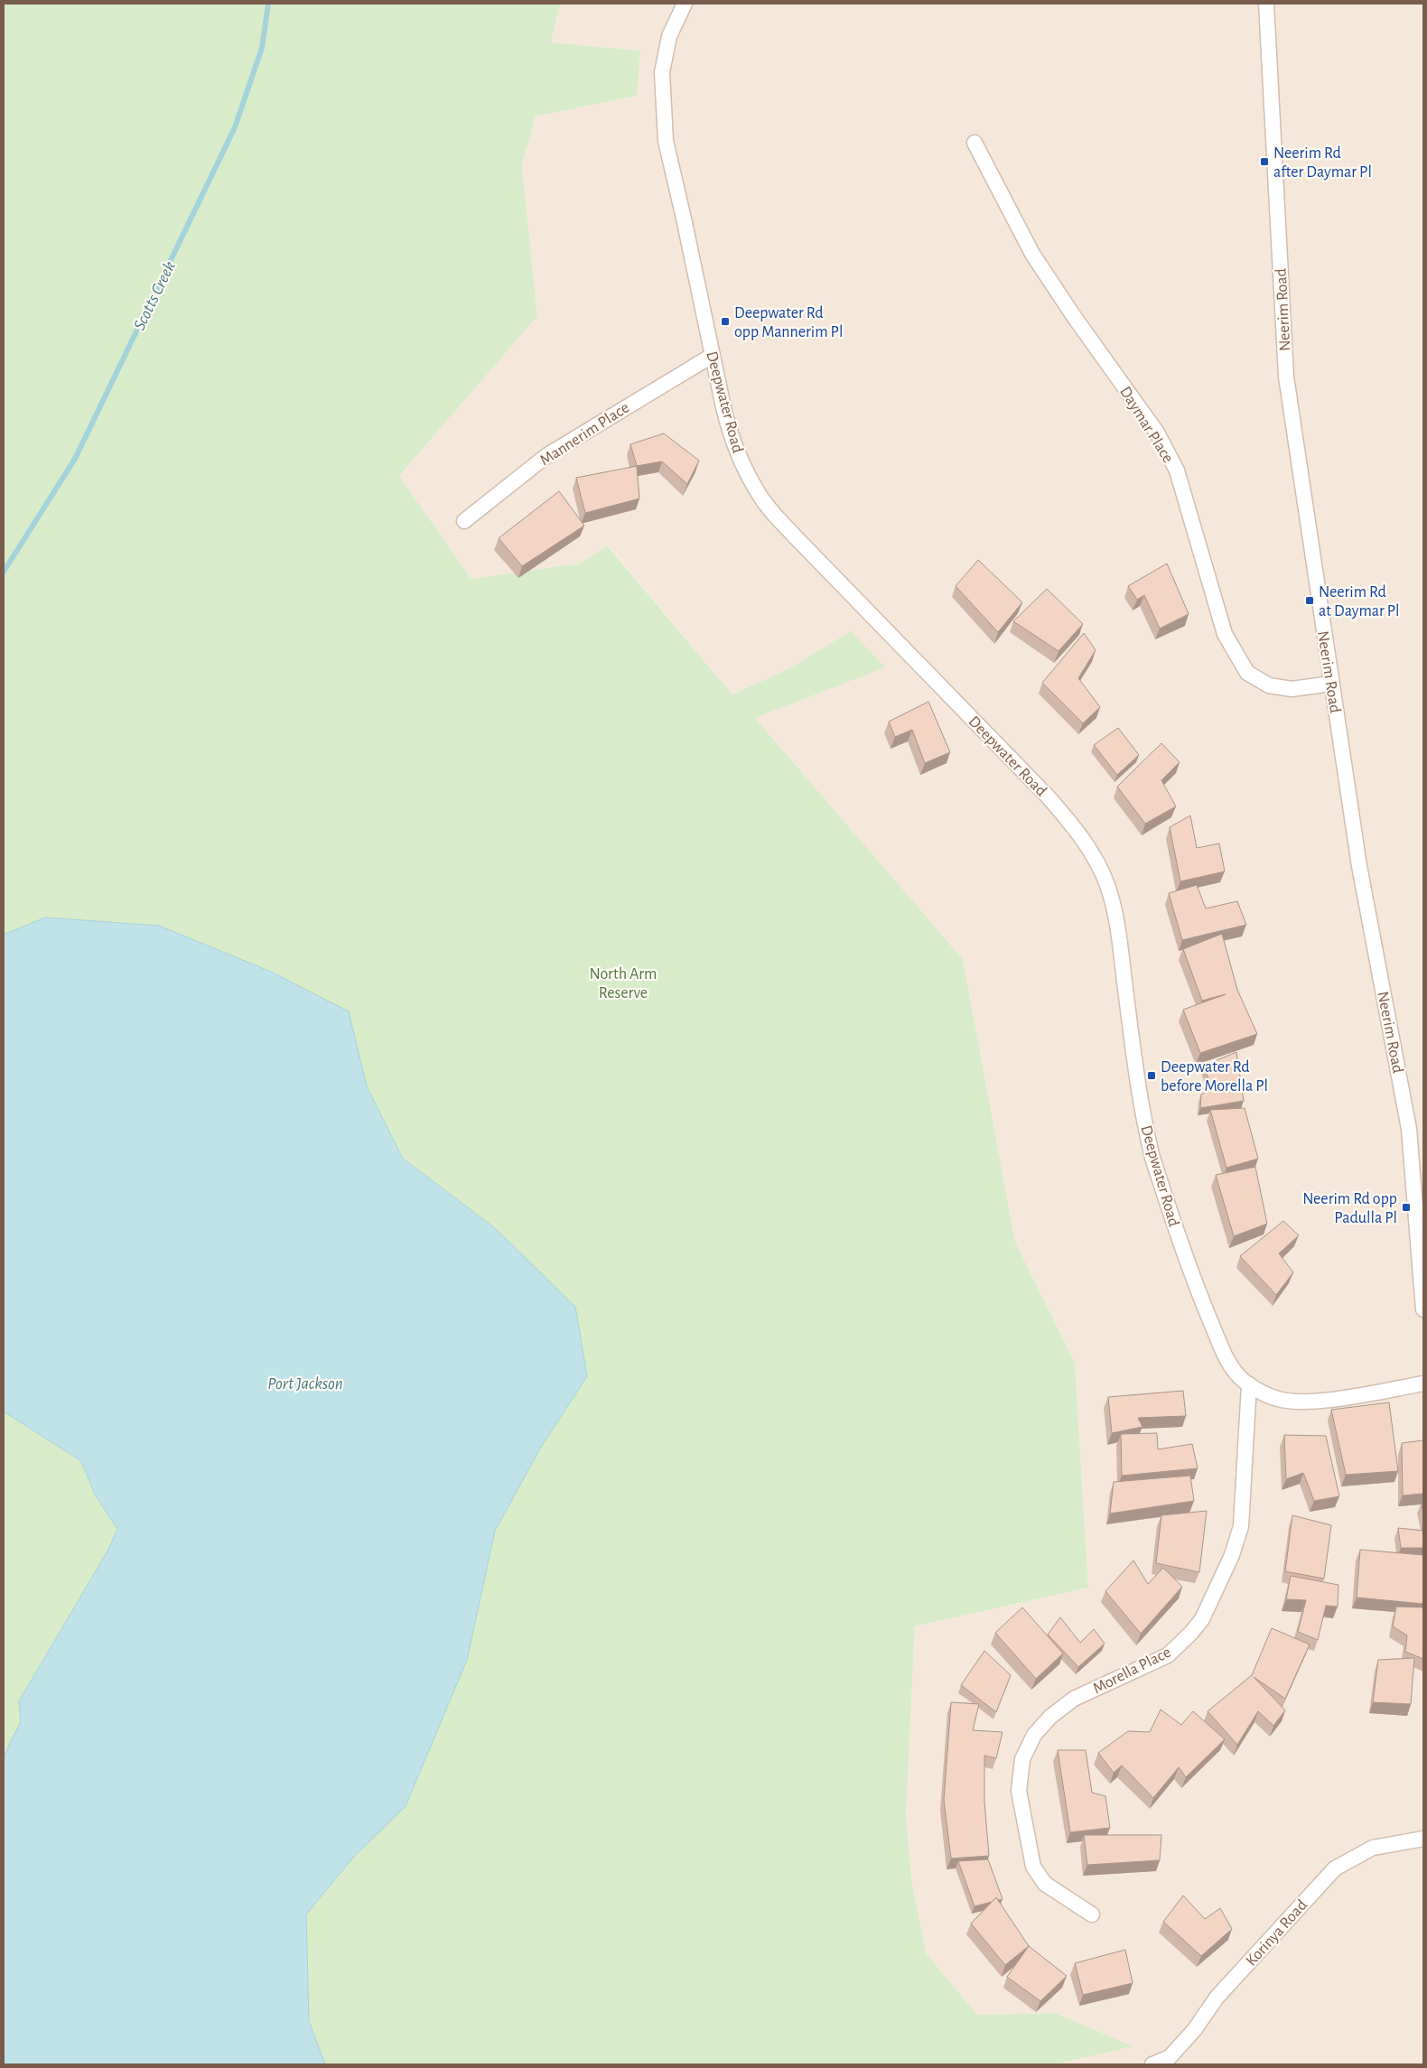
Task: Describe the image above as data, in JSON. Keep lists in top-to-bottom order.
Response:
{
  "streets": {
    "street": [
      "Neerim Road",
      "Deepwater Road",
      "Daymar Place",
      "Mannerim Place",
      "Morella Place",
      "Korinya Road"
    ]
  },
  "crossings": [
    ["Neerim Road", "Daymar Place"],
    ["Deepwater Road", "Mannerim Place"],
    ["Deepwater Road", "Morella Place"]
  ],
  "water": ["Scotts Creek", "Port Jackson"],
  "parks": ["North Arm Reserve"],
  "places": {
    "transit": [
      "Neerim Rd after Daymar Pl",
      "Deepwater Rd opp Mannerim Pl",
      "Neerim Rd at Daymar Pl",
      "Deepwater Rd before Morella Pl",
      "Neerim Rd opp Padulla Pl"
    ]
  }
}
